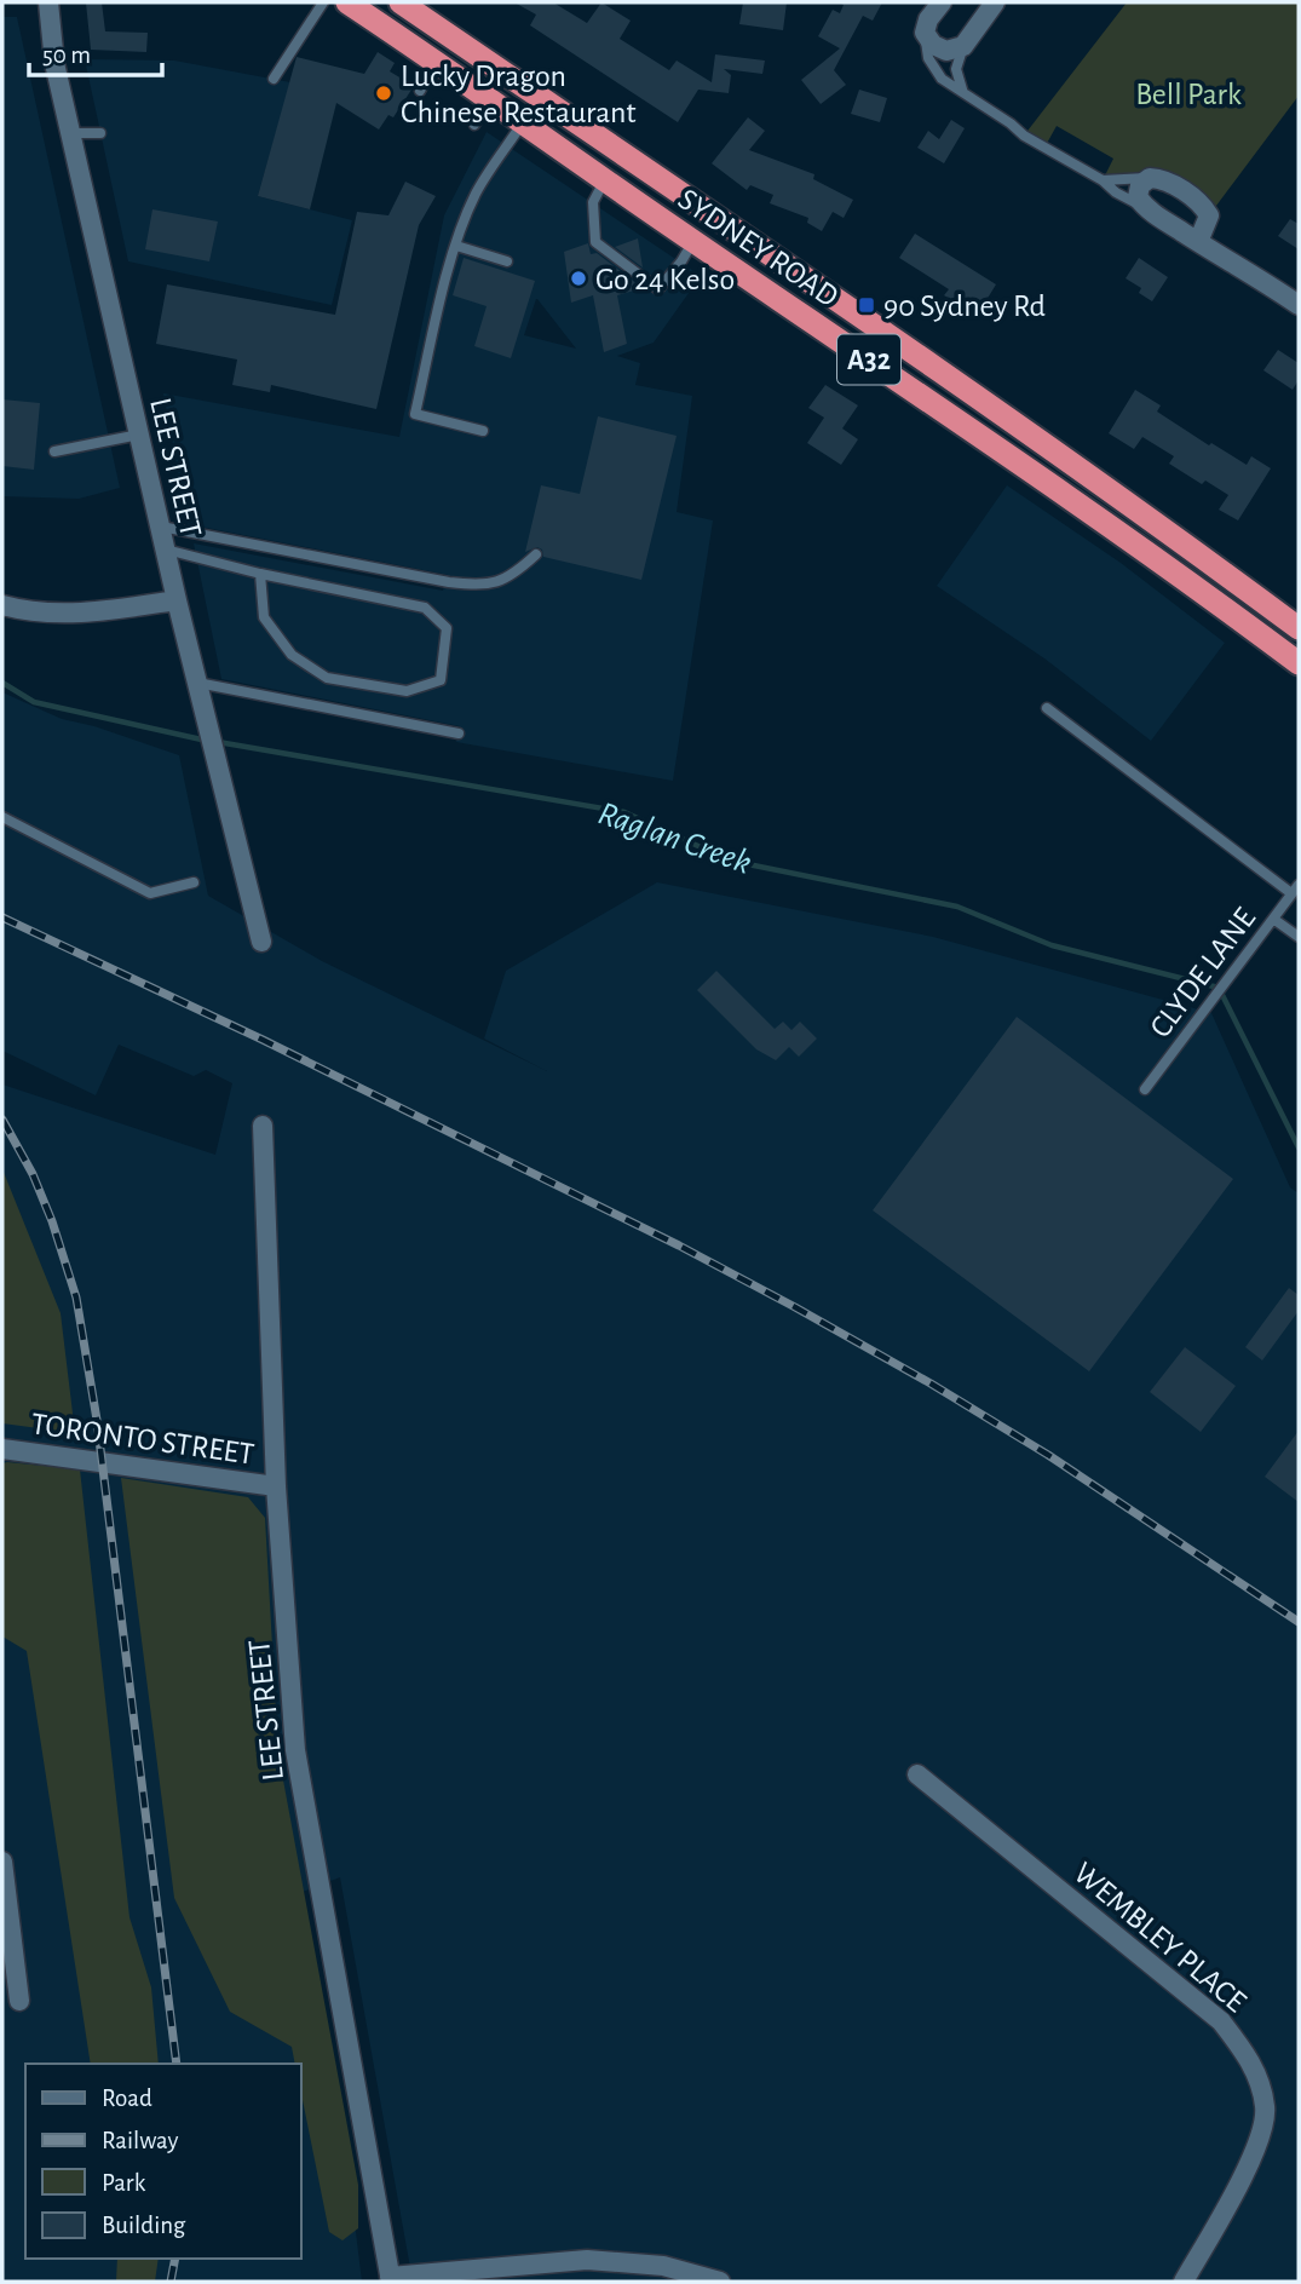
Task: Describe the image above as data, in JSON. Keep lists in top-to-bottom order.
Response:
{
  "streets": {
    "highway": ["SYDNEY ROAD", "A32"],
    "street": ["LEE STREET", "TORONTO STREET", "WEMBLEY PLACE"],
    "lane": ["CLYDE LANE"]
  },
  "crossings": [
    ["LEE STREET", "TORONTO STREET"]
  ],
  "water": ["Raglan Creek"],
  "parks": ["Bell Park"],
  "places": {
    "other": ["Lucky Dragon Chinese Restaurant", "Go 24 Kelso"],
    "transit": ["90 Sydney Rd"]
  },
  "legend": [
    "Road",
    "Railway",
    "Park",
    "Building"
  ],
  "scale_bar": "50 m"
}
